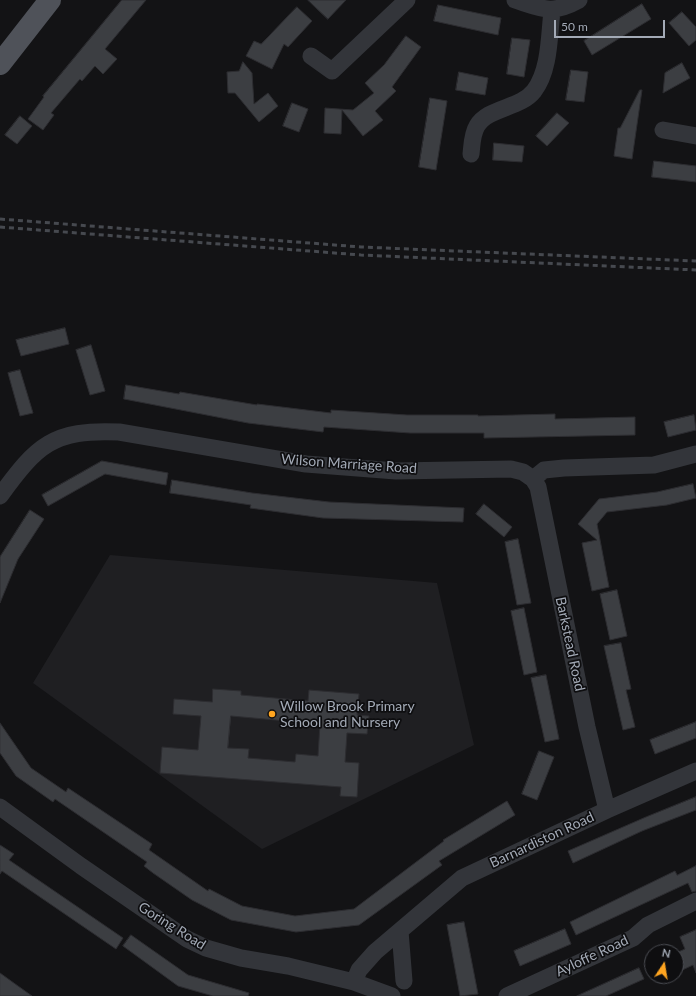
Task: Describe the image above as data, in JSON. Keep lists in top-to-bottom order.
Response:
{
  "streets": {
    "street": [
      "Wilson Marriage Road",
      "Barkstead Road",
      "Barnardiston Road",
      "Goring Road",
      "Ayloffe Road"
    ]
  },
  "crossings": [
    ["Wilson Marriage Road", "Barkstead Road"],
    ["Barkstead Road", "Barnardiston Road"],
    ["Barnardiston Road", "Goring Road"]
  ],
  "places": ["Willow Brook Primary School and Nursery"],
  "scale_bar": "50 m",
  "north": "top"
}
